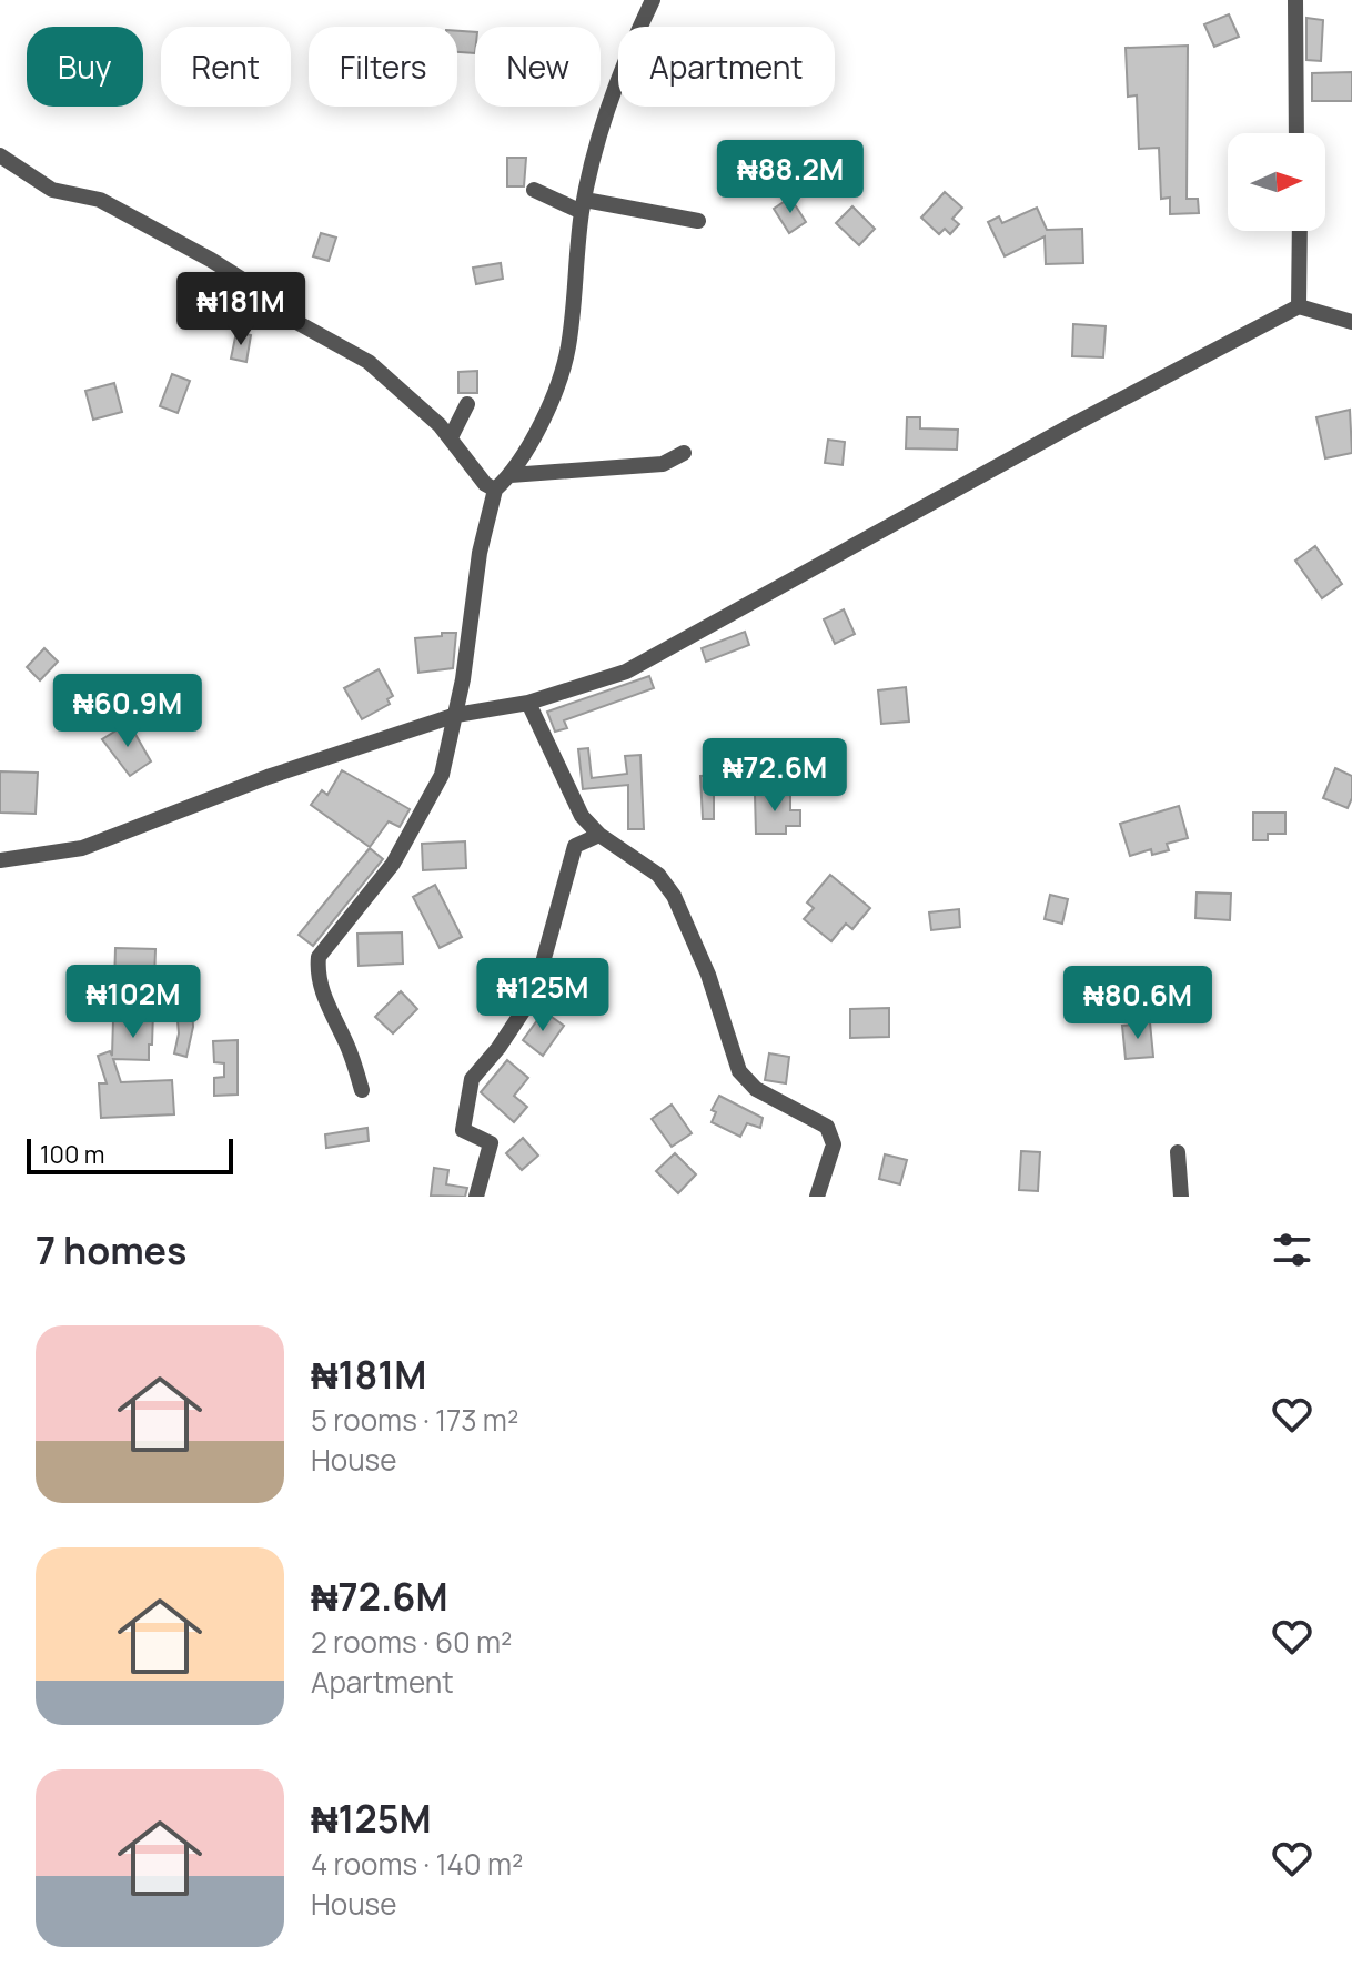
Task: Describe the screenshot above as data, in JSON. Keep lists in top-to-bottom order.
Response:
{
  "scale_bar": "100 m",
  "north": "right",
  "page": {
    "chip": [
      "Buy",
      "Rent",
      "Filters",
      "New",
      "Apartment"
    ],
    "price": [
      "₦88.2M",
      "₦181M",
      "₦60.9M",
      "₦72.6M",
      "₦125M",
      "₦102M",
      "₦80.6M"
    ],
    "scale": "100 m",
    "heading": "7 homes",
    "list": [
      {
        "name": "₦181M",
        "note": "5 rooms · 173 m² · House"
      },
      {
        "name": "₦72.6M",
        "note": "2 rooms · 60 m² · Apartment"
      },
      {
        "name": "₦125M",
        "note": "4 rooms · 140 m² · House"
      }
    ]
  }
}
